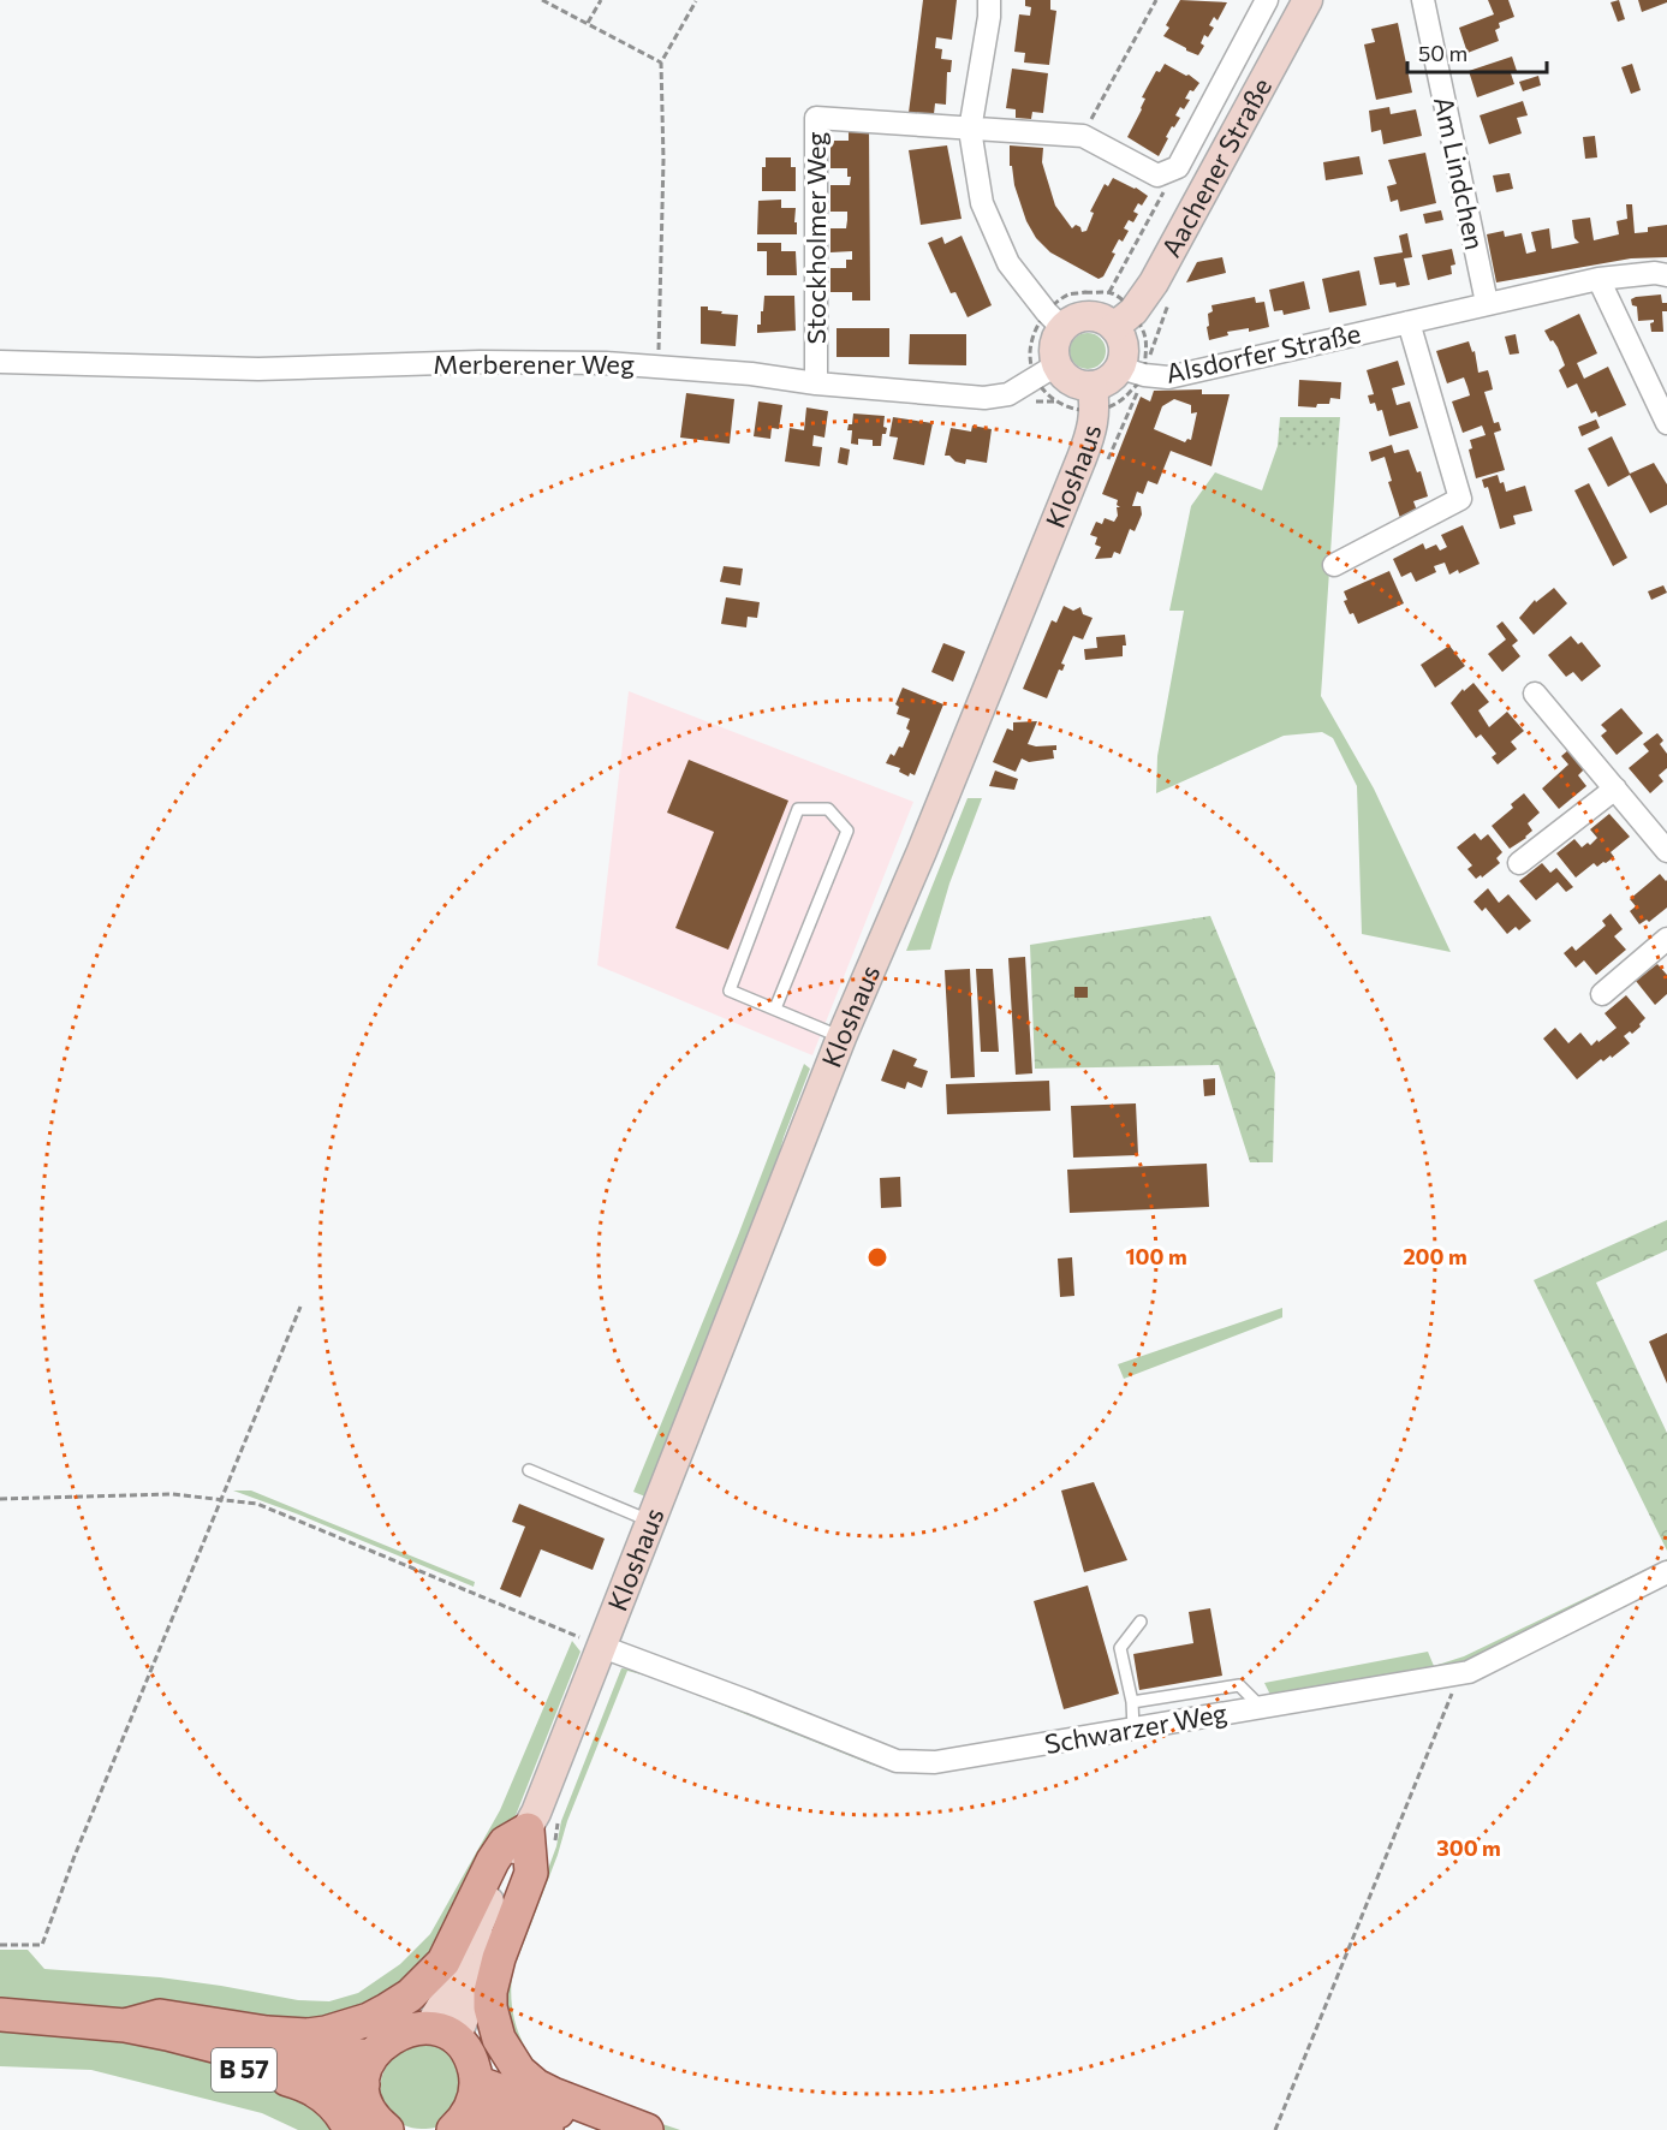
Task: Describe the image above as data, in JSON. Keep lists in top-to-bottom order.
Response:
{
  "streets": {
    "main road": ["Aachener Straße", "Kloshaus", "B 57"],
    "street": [
      "Am Lindchen",
      "Stockholmer Weg",
      "Alsdorfer Straße",
      "Merberener Weg",
      "Schwarzer Weg"
    ]
  },
  "crossings": [
    ["Am Lindchen", "Alsdorfer Straße"],
    ["Stockholmer Weg", "Merberener Weg"],
    ["Kloshaus", "Schwarzer Weg"]
  ],
  "scale_bar": "50 m",
  "rings": ["100 m", "200 m", "300 m"]
}
